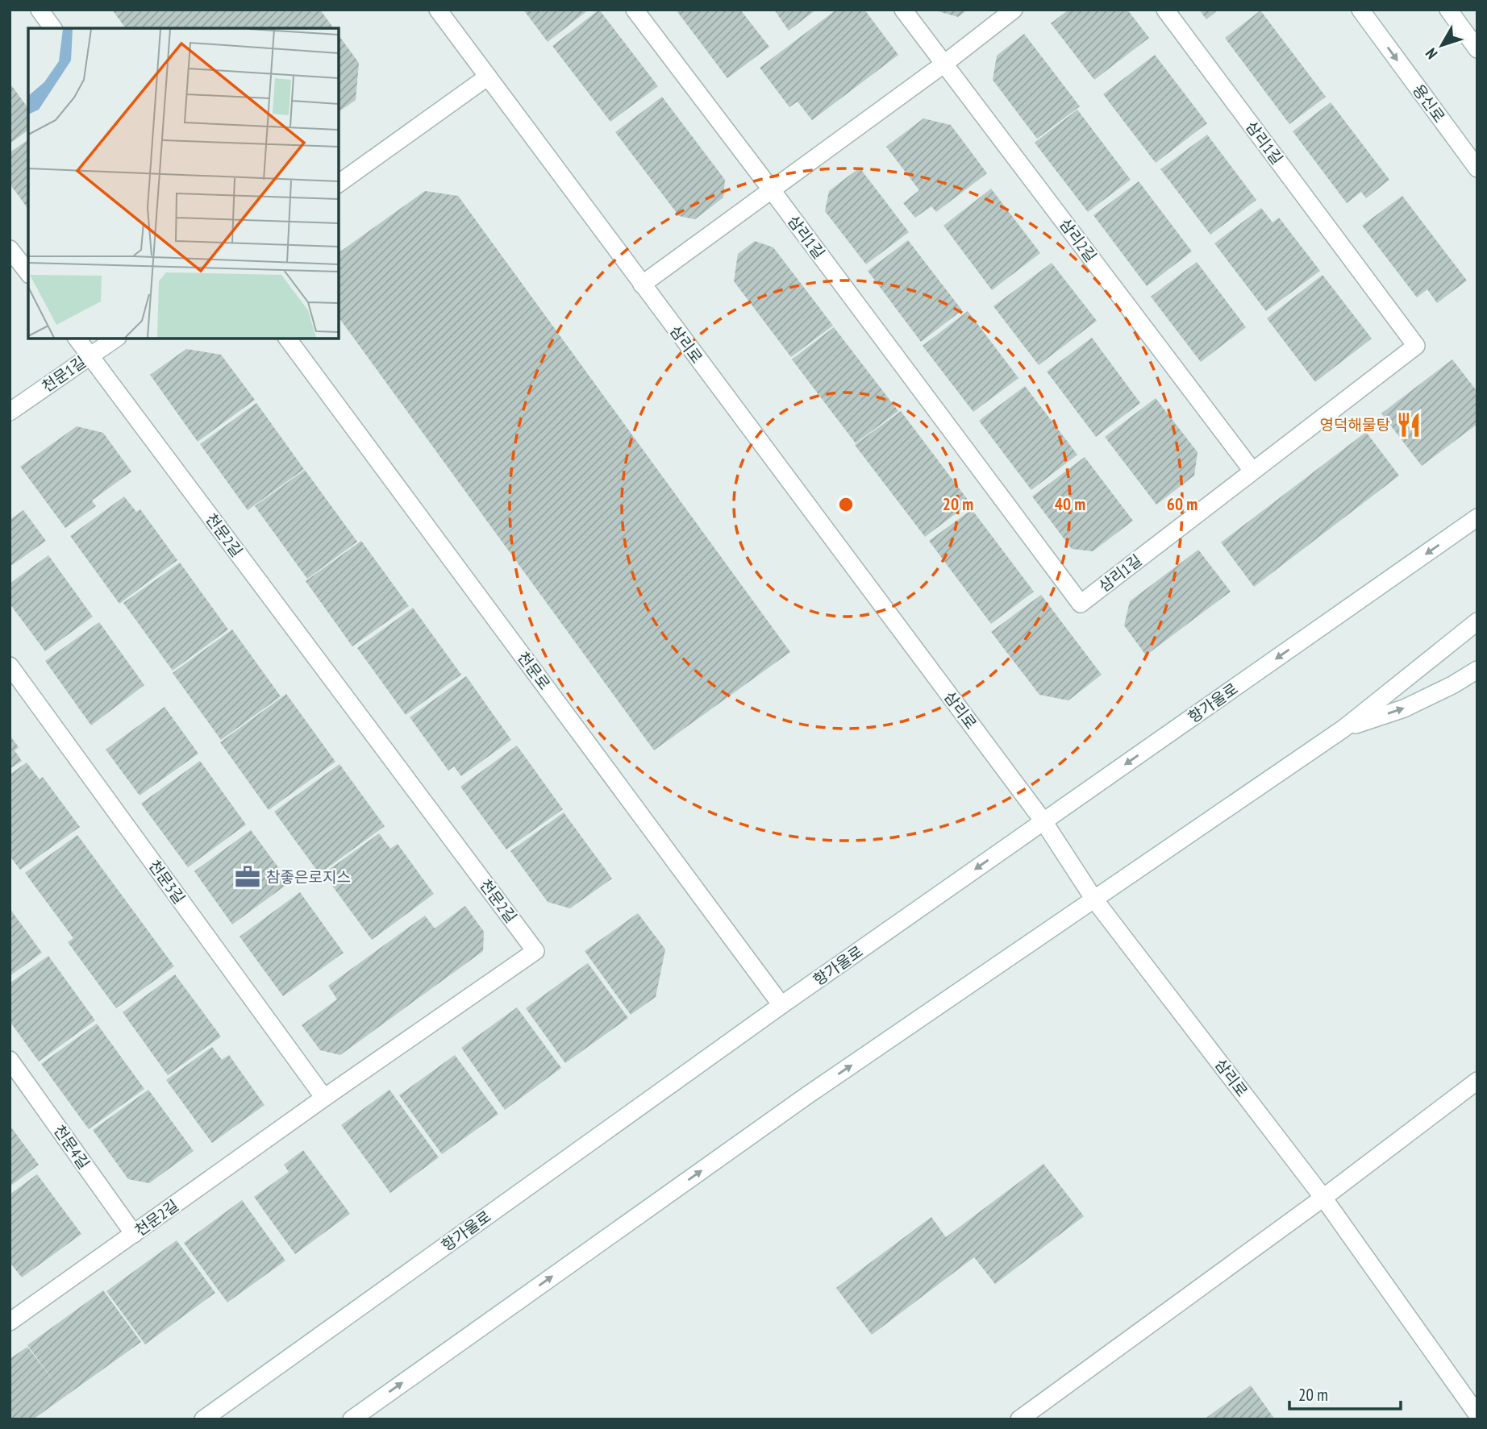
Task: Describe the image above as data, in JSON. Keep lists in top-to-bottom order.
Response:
{
  "streets": {
    "street": [
      "용신로",
      "삼리1길",
      "삼리2길",
      "삼리로",
      "천문1길",
      "천문2길",
      "천문로",
      "항가울로",
      "천문3길",
      "천문4길"
    ]
  },
  "crossings": [
    ["삼리1길", "삼리2길"],
    ["삼리로", "항가울로"],
    ["천문1길", "천문2길"],
    ["천문2길", "천문3길"],
    ["천문2길", "천문4길"],
    ["천문로", "항가울로"]
  ],
  "one_way": ["용신로"],
  "places": {
    "restaurant": ["영덕해물탕"],
    "office": ["참좋은로지스"]
  },
  "scale_bar": "20 m",
  "north": "bottom left",
  "rings": ["20 m", "40 m", "60 m"]
}
